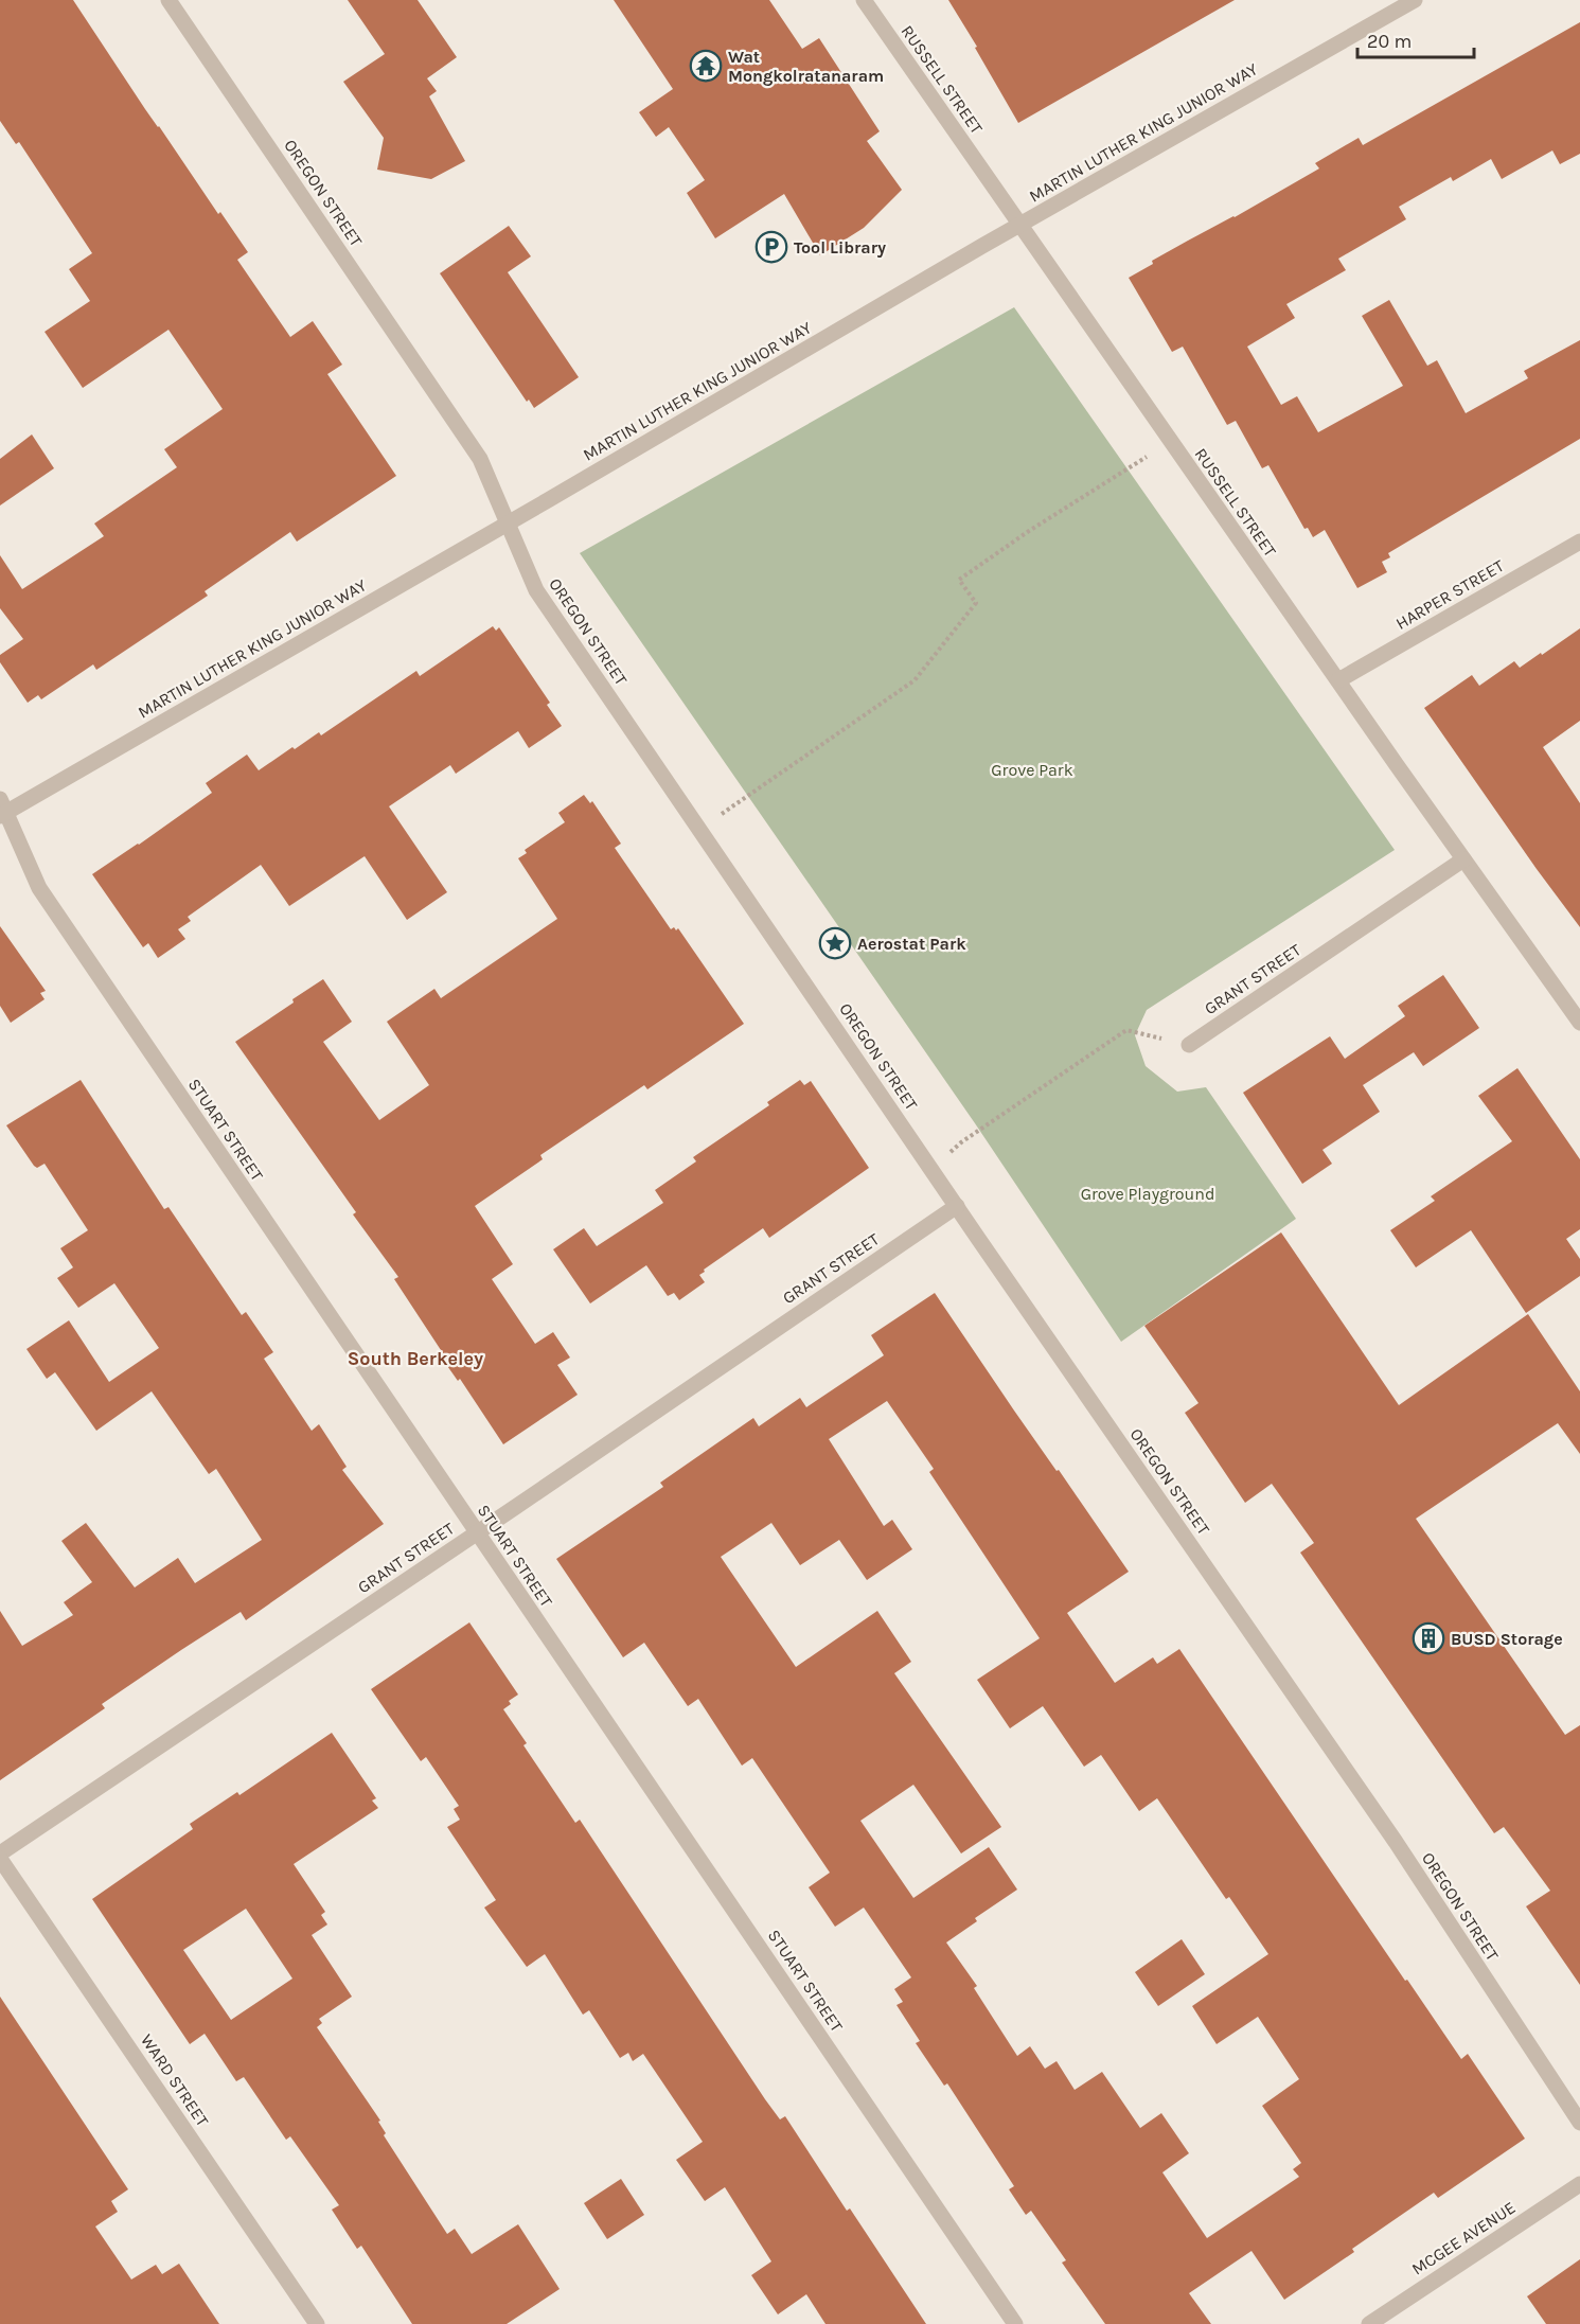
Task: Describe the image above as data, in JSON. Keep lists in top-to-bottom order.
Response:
{
  "streets": {
    "street": [
      "RUSSELL STREET",
      "MARTIN LUTHER KING JUNIOR WAY",
      "OREGON STREET",
      "HARPER STREET",
      "GRANT STREET",
      "STUART STREET",
      "WARD STREET",
      "MCGEE AVENUE"
    ]
  },
  "crossings": [
    ["RUSSELL STREET", "MARTIN LUTHER KING JUNIOR WAY"],
    ["RUSSELL STREET", "HARPER STREET"],
    ["RUSSELL STREET", "GRANT STREET"],
    ["MARTIN LUTHER KING JUNIOR WAY", "OREGON STREET"],
    ["MARTIN LUTHER KING JUNIOR WAY", "STUART STREET"],
    ["OREGON STREET", "GRANT STREET"],
    ["GRANT STREET", "STUART STREET"]
  ],
  "districts": ["South Berkeley"],
  "parks": ["Grove Park", "Grove Playground"],
  "places": {
    "temple": ["Wat Mongkolratanaram"],
    "parking": ["Tool Library"],
    "place": ["Aerostat Park"],
    "building": ["BUSD Storage"]
  },
  "scale_bar": "20 m"
}
